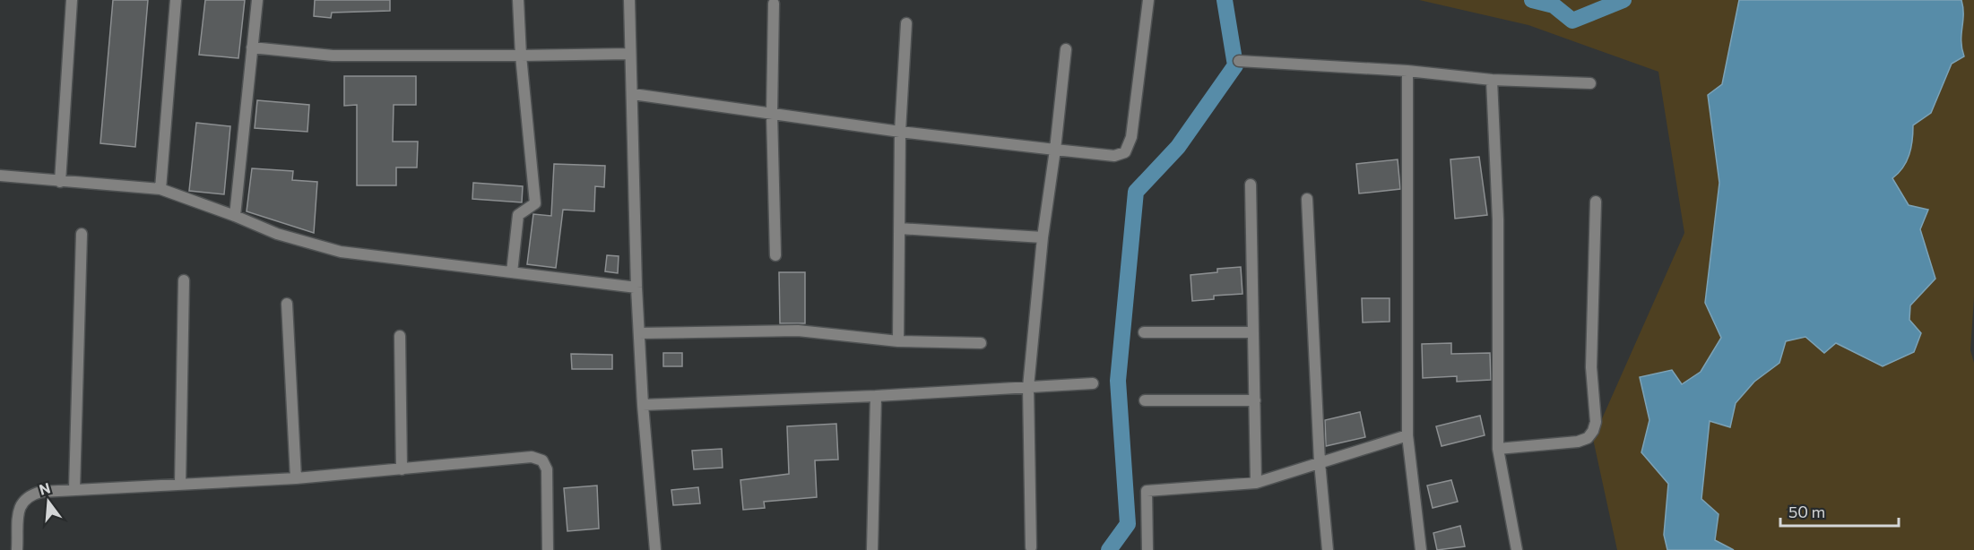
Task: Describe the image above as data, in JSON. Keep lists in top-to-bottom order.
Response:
{
  "scale_bar": "50 m",
  "north": "top"
}
